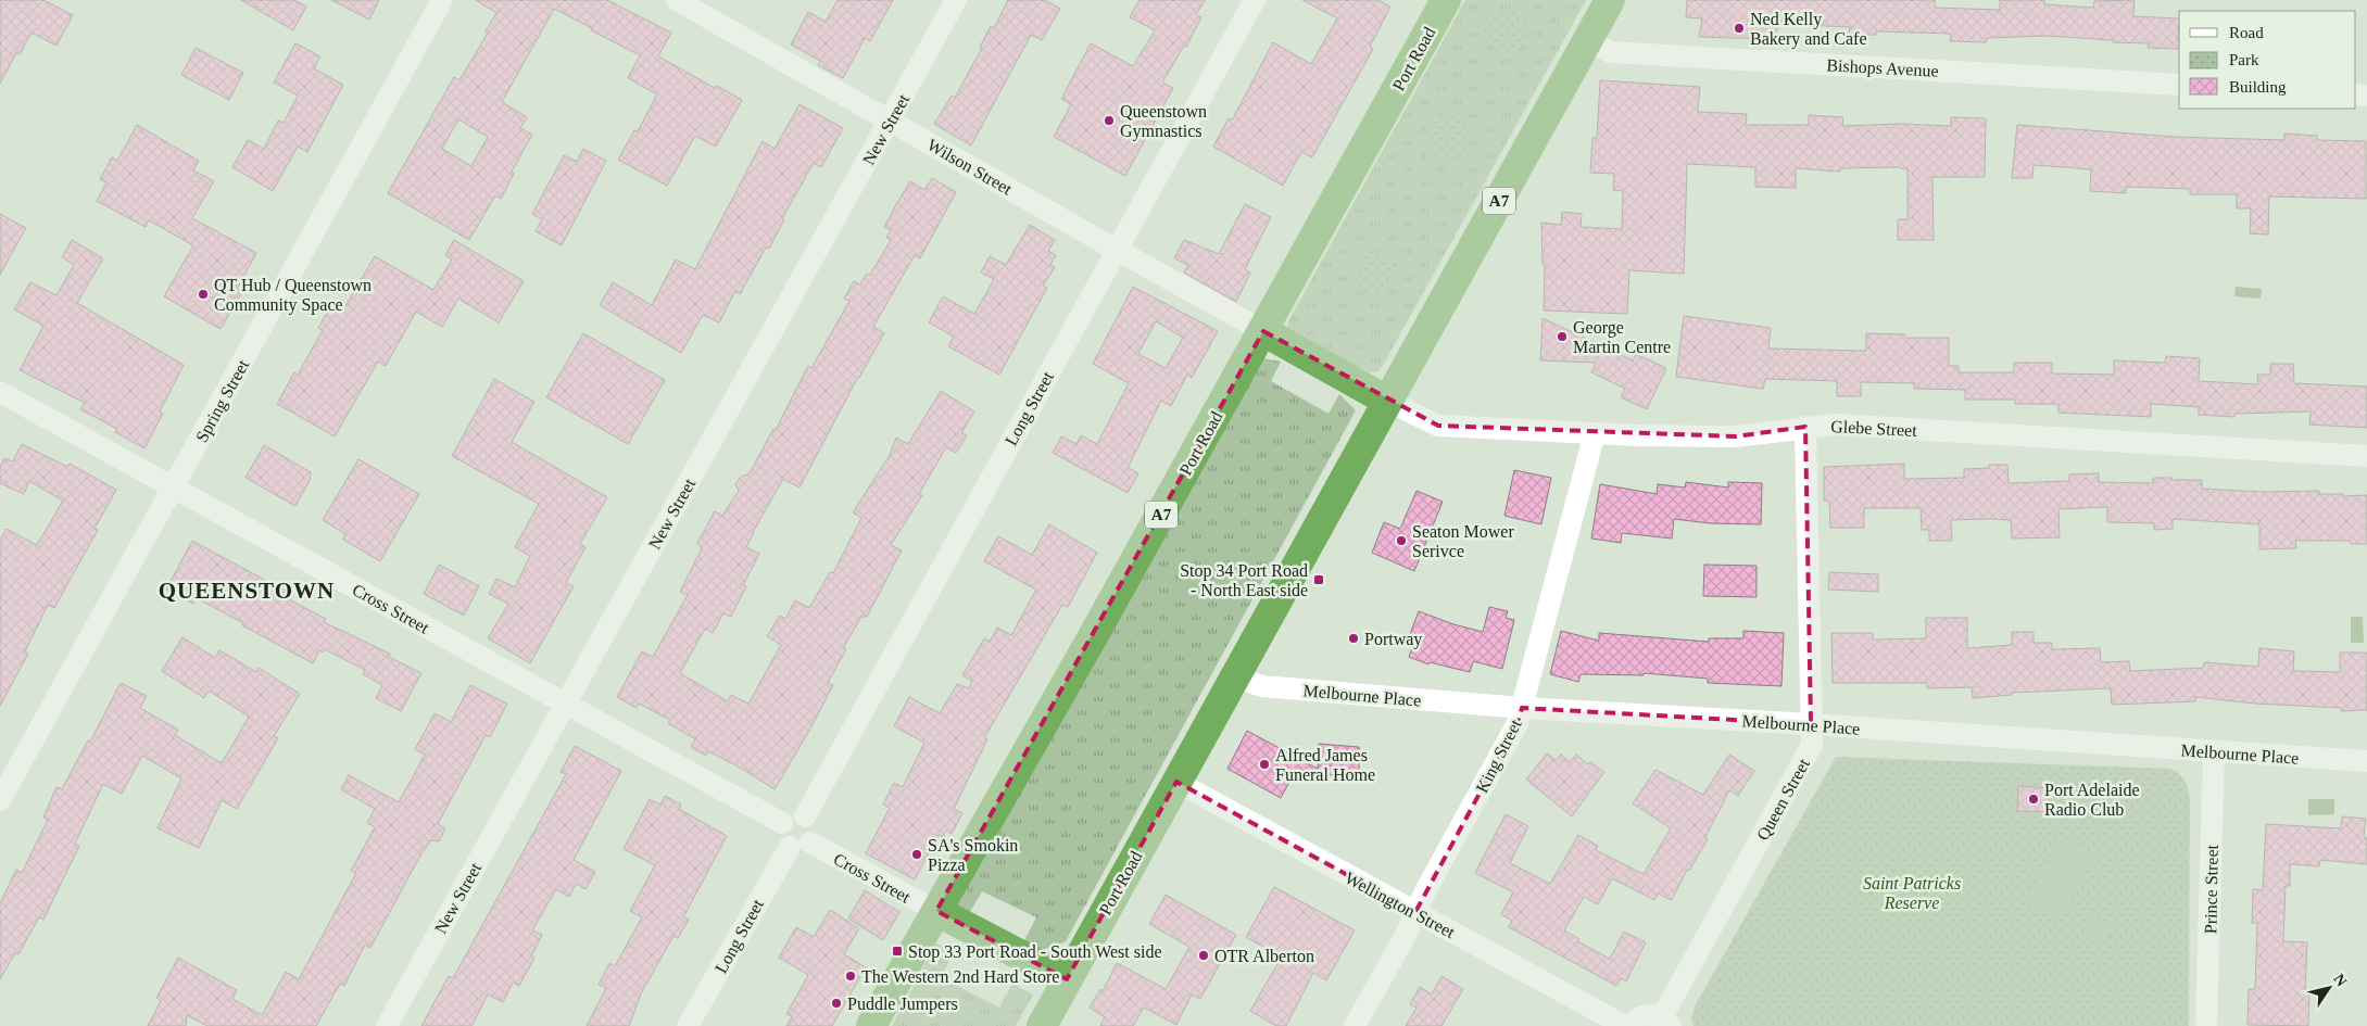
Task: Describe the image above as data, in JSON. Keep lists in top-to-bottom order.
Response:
{
  "streets": {
    "highway": ["Port Road", "A7"],
    "street": [
      "Bishops Avenue",
      "New Street",
      "Wilson Street",
      "Spring Street",
      "Long Street",
      "Glebe Street",
      "Cross Street",
      "Melbourne Place",
      "King Street",
      "Queen Street",
      "Prince Street",
      "Wellington Street"
    ]
  },
  "crossings": [
    ["Port Road", "Bishops Avenue"],
    ["Port Road", "Wilson Street"],
    ["Port Road", "Glebe Street"],
    ["Port Road", "Cross Street"],
    ["Port Road", "Melbourne Place"],
    ["Port Road", "Wellington Street"],
    ["New Street", "Wilson Street"],
    ["New Street", "Cross Street"],
    ["Wilson Street", "Long Street"],
    ["Spring Street", "Cross Street"],
    ["Long Street", "Cross Street"],
    ["Glebe Street", "King Street"],
    ["Glebe Street", "Queen Street"],
    ["Melbourne Place", "King Street"],
    ["Melbourne Place", "Queen Street"],
    ["Melbourne Place", "Prince Street"],
    ["King Street", "Wellington Street"]
  ],
  "districts": ["QUEENSTOWN"],
  "parks": ["Saint Patricks Reserve"],
  "places": {
    "other": [
      "Ned Kelly Bakery and Cafe",
      "Queenstown Gymnastics",
      "QT Hub / Queenstown Community Space",
      "George Martin Centre",
      "Seaton Mower Serivce",
      "Portway",
      "Alfred James Funeral Home",
      "Port Adelaide Radio Club",
      "SA's Smokin Pizza",
      "OTR Alberton",
      "The Western 2nd Hard Store",
      "Puddle Jumpers"
    ],
    "transit": ["Stop 34 Port Road - North East side", "Stop 33 Port Road - South West side"]
  },
  "legend": ["Road", "Park", "Building"],
  "north": "top right"
}
